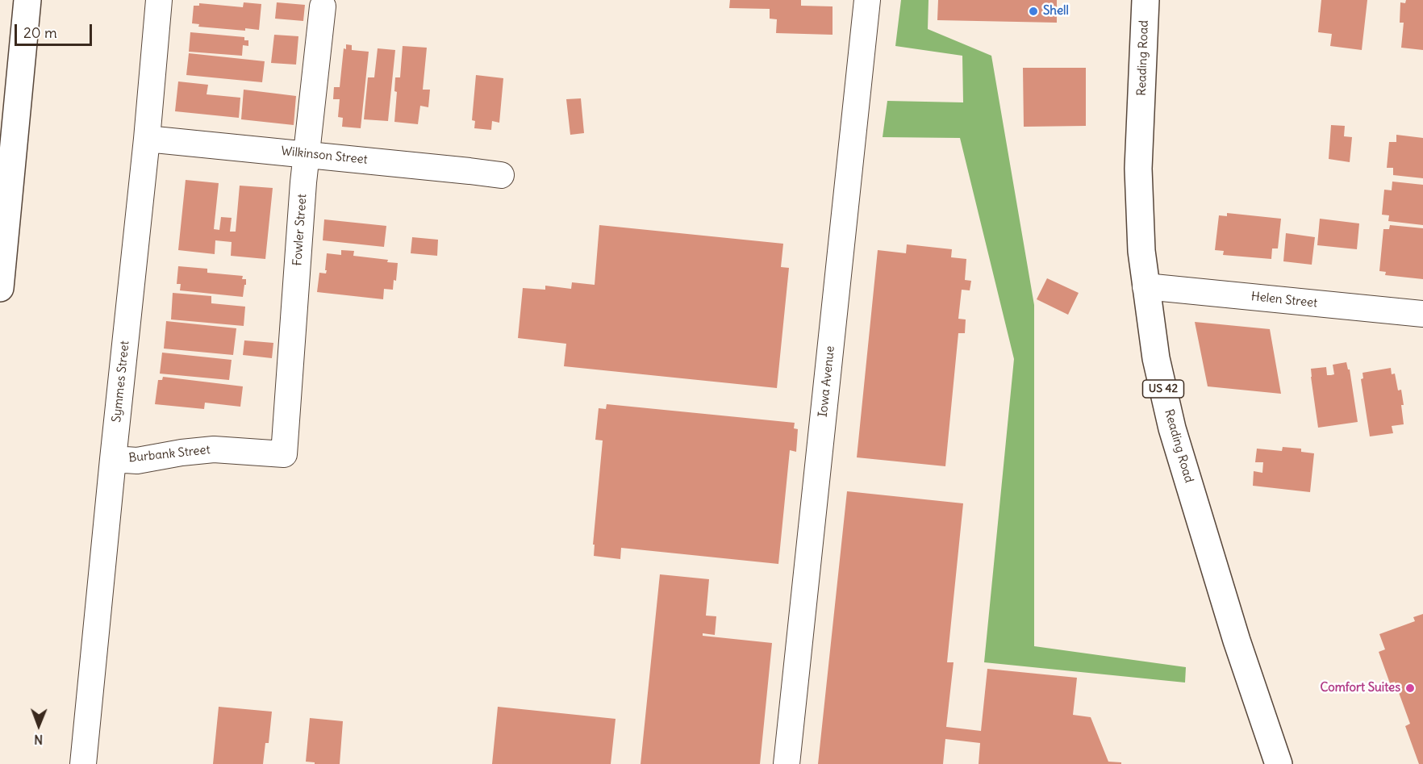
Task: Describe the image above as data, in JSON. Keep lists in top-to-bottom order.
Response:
{
  "streets": {
    "main road": ["Reading Road", "US 42"],
    "street": [
      "Wilkinson Street",
      "Fowler Street",
      "Helen Street",
      "Symmes Street",
      "Iowa Avenue",
      "Burbank Street"
    ]
  },
  "crossings": [
    ["Reading Road", "Helen Street"],
    ["Wilkinson Street", "Fowler Street"],
    ["Wilkinson Street", "Symmes Street"],
    ["Fowler Street", "Burbank Street"],
    ["Symmes Street", "Burbank Street"]
  ],
  "places": ["Shell", "Comfort Suites"],
  "scale_bar": "20 m",
  "north": "bottom"
}
